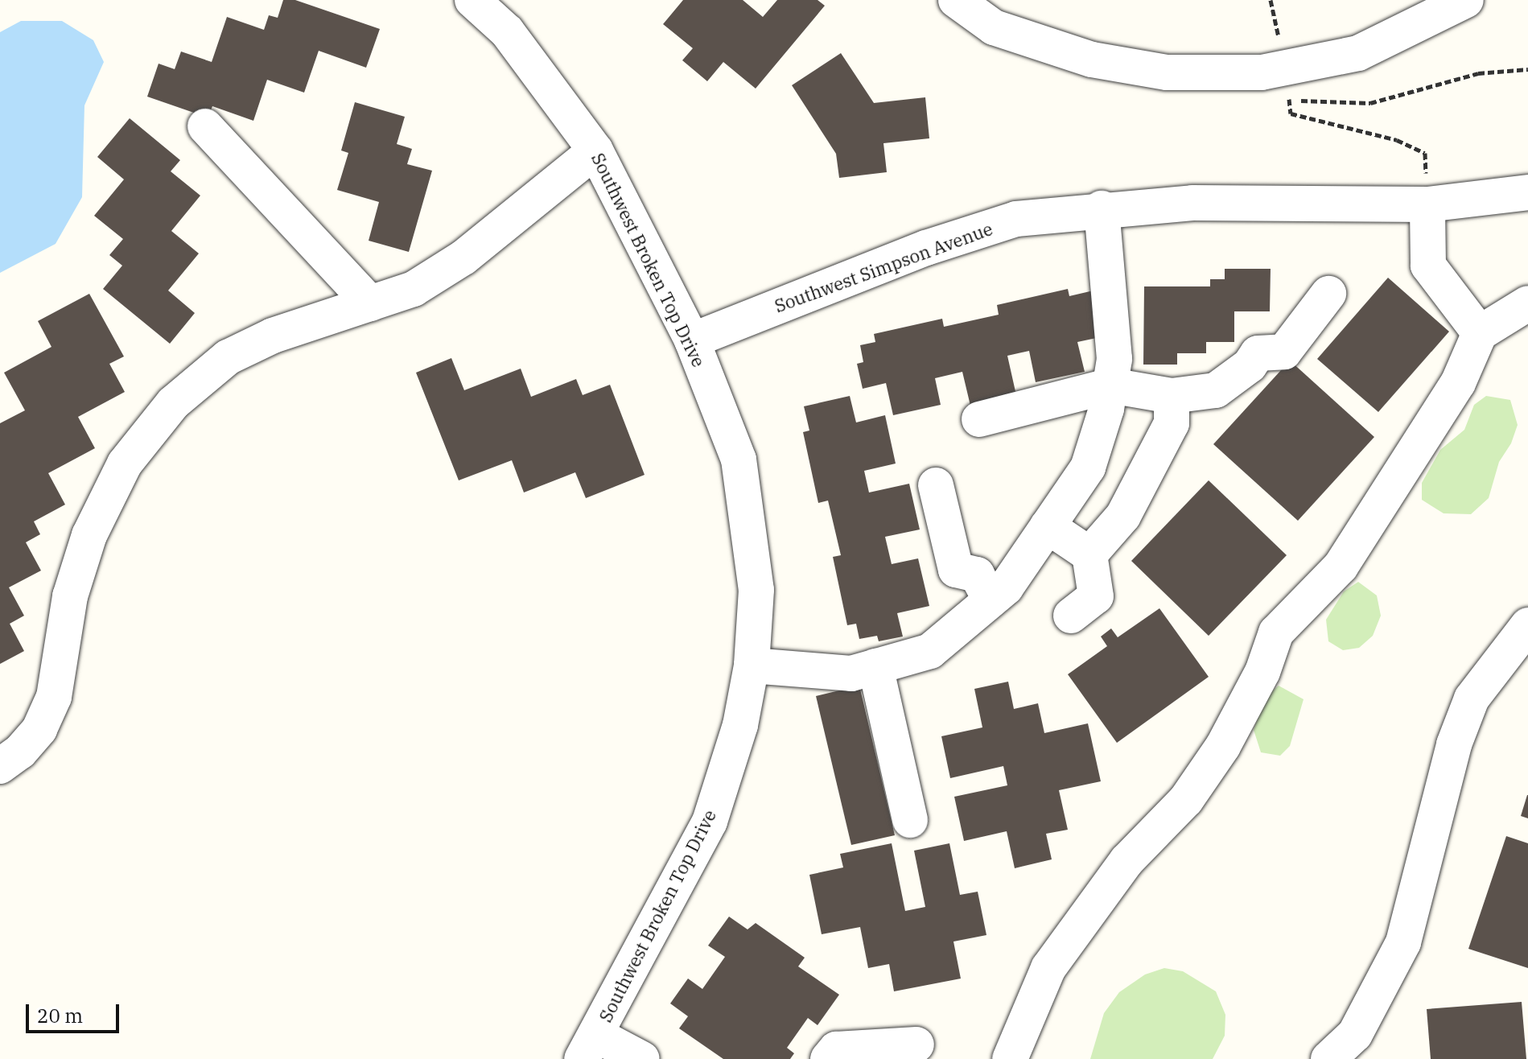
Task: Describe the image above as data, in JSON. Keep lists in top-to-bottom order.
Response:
{
  "streets": {
    "street": ["Southwest Broken Top Drive", "Southwest Simpson Avenue"]
  },
  "crossings": [
    ["Southwest Broken Top Drive", "Southwest Simpson Avenue"]
  ],
  "scale_bar": "20 m"
}
